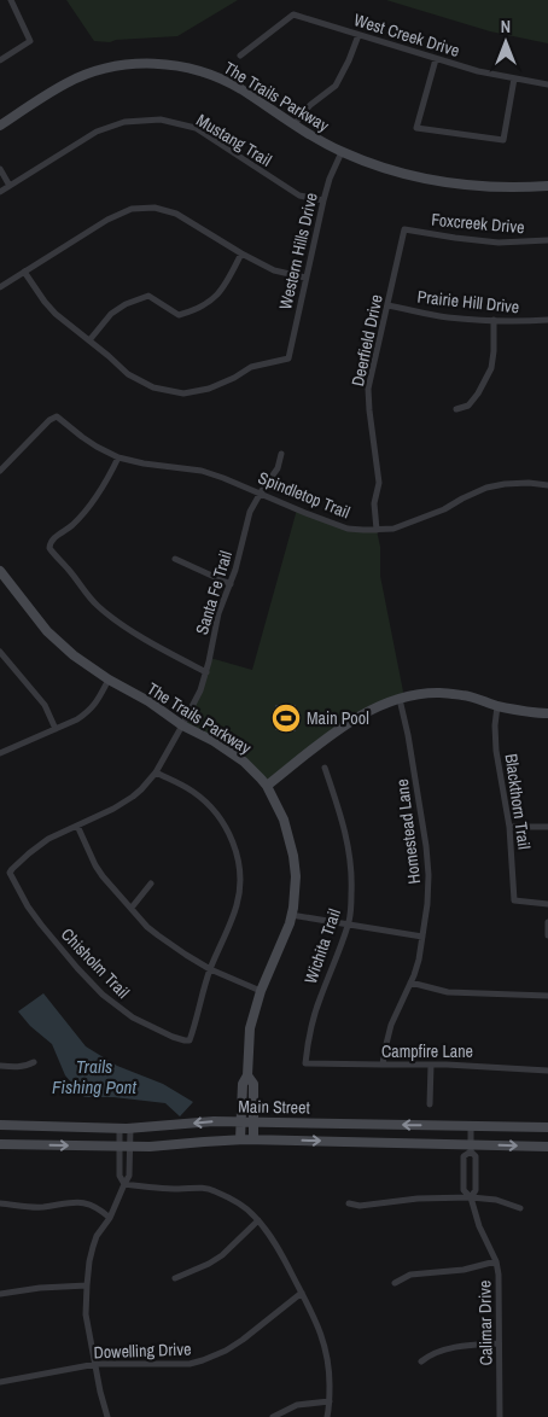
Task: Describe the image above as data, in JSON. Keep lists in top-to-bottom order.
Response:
{
  "streets": {
    "street": [
      "West Creek Drive",
      "The Trails Parkway",
      "Mustang Trail",
      "Foxcreek Drive",
      "Western Hills Drive",
      "Prairie Hill Drive",
      "Deerfield Drive",
      "Spindletop Trail",
      "Santa Fe Trail",
      "Blackthorn Trail",
      "Homestead Lane",
      "Wichita Trail",
      "Chisholm Trail",
      "Campfire Lane",
      "Main Street",
      "Calimar Drive",
      "Dowelling Drive"
    ]
  },
  "crossings": [
    ["The Trails Parkway", "Western Hills Drive"],
    ["The Trails Parkway", "Santa Fe Trail"],
    ["The Trails Parkway", "Main Street"],
    ["Mustang Trail", "Western Hills Drive"],
    ["Foxcreek Drive", "Deerfield Drive"],
    ["Prairie Hill Drive", "Deerfield Drive"],
    ["Deerfield Drive", "Spindletop Trail"],
    ["Spindletop Trail", "Santa Fe Trail"],
    ["Santa Fe Trail", "Chisholm Trail"],
    ["Homestead Lane", "Campfire Lane"],
    ["Wichita Trail", "Campfire Lane"],
    ["Main Street", "Calimar Drive"]
  ],
  "water": ["Trails Fishing Pont"],
  "places": {
    "sports": ["Main Pool"]
  },
  "north": "top"
}
